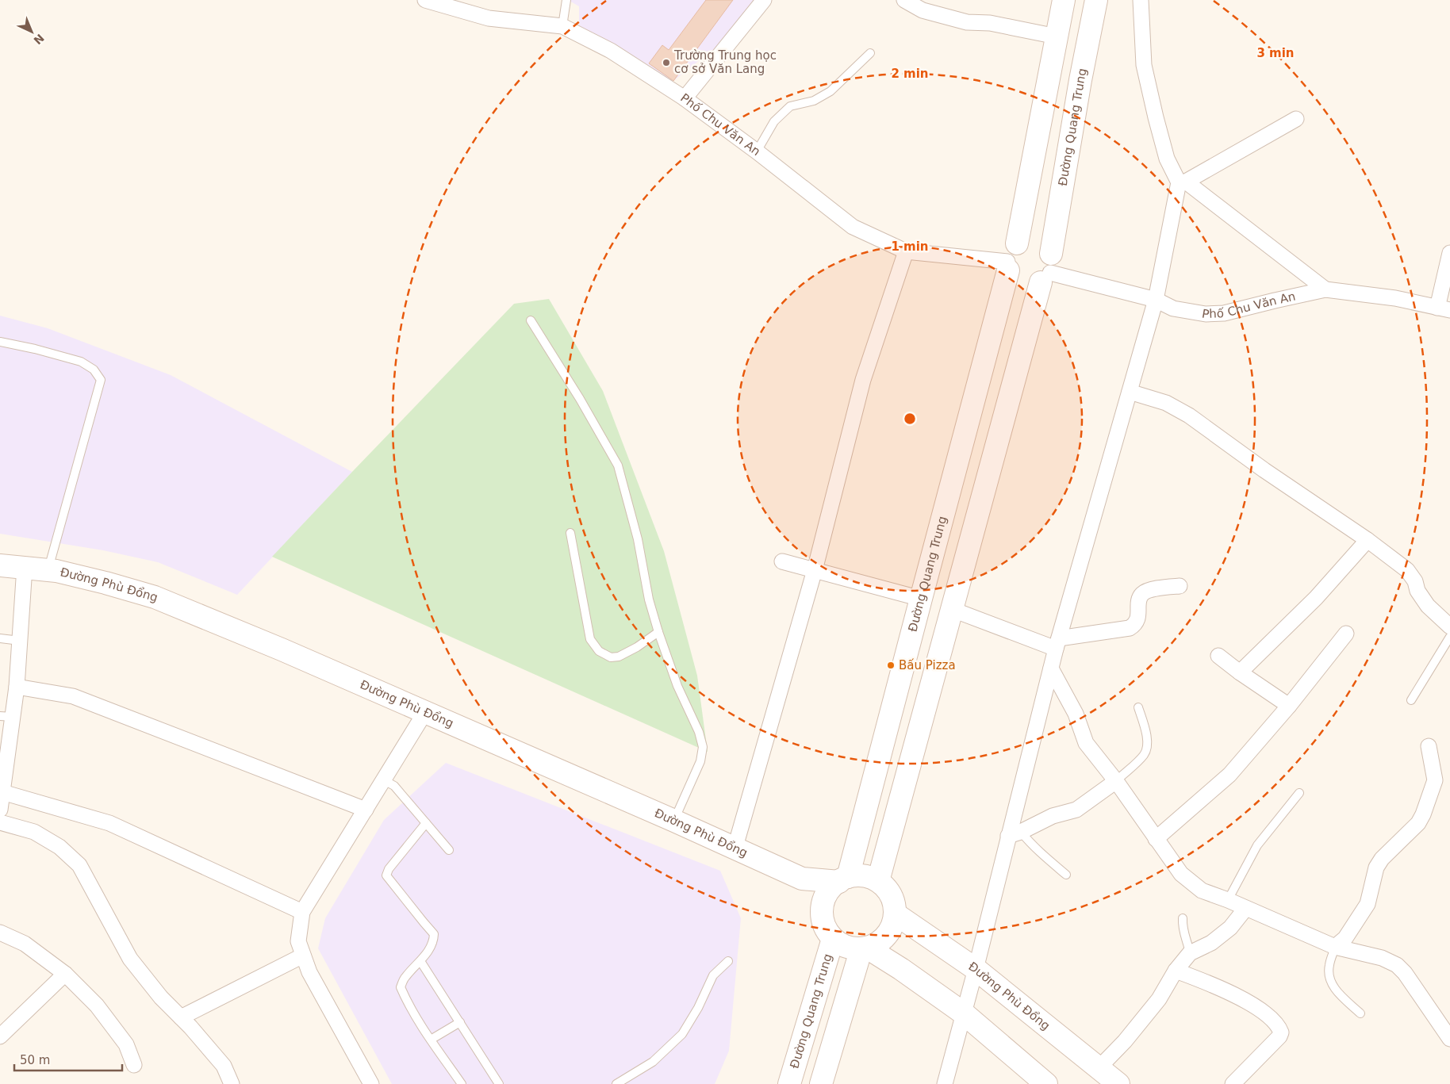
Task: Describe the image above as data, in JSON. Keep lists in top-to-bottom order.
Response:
{
  "streets": {
    "main road": ["Đường Quang Trung", "Đường Phù Đổng"],
    "street": ["Phố Chu Văn An"]
  },
  "crossings": [
    ["Phố Chu Văn An", "Đường Quang Trung"],
    ["Đường Quang Trung", "Đường Phù Đổng"]
  ],
  "places": ["Trường Trung học cơ sở Văn Lang", "Bấu Pizza"],
  "scale_bar": "50 m",
  "north": "bottom right",
  "rings": ["3 min", "2 min", "1 min"]
}
